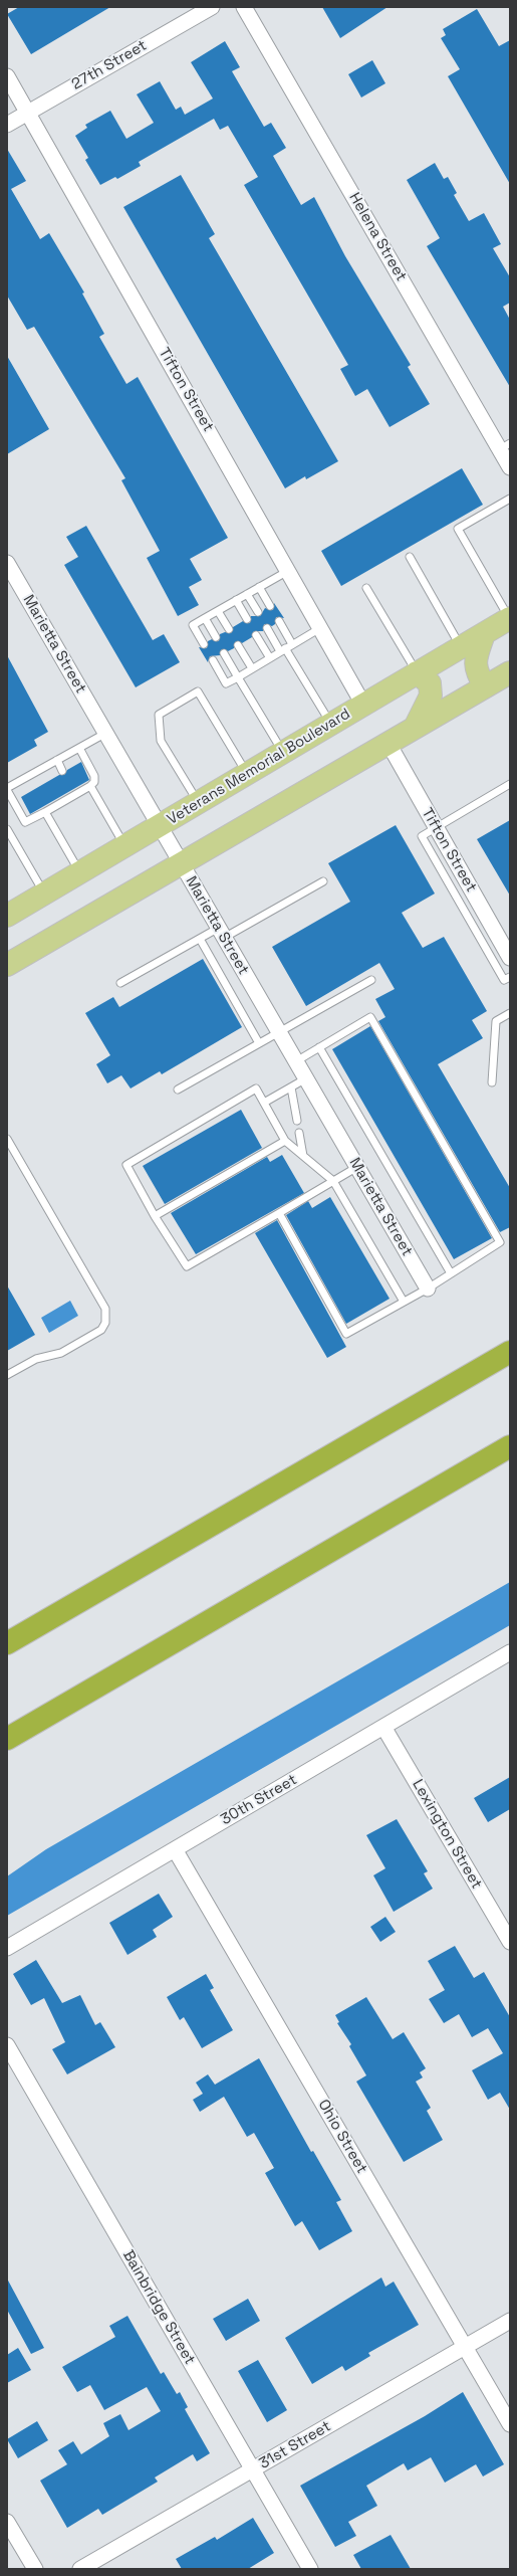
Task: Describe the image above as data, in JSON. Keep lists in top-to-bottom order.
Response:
{
  "streets": {
    "main road": ["Veterans Memorial Boulevard"],
    "street": [
      "27th Street",
      "Helena Street",
      "Tifton Street",
      "Marietta Street",
      "30th Street",
      "Lexington Street",
      "Ohio Street",
      "Bainbridge Street",
      "31st Street"
    ]
  },
  "crossings": [
    ["27th Street", "Tifton Street"],
    ["Tifton Street", "Veterans Memorial Boulevard"],
    ["Marietta Street", "Veterans Memorial Boulevard"],
    ["30th Street", "Lexington Street"],
    ["30th Street", "Ohio Street"],
    ["Ohio Street", "31st Street"],
    ["Bainbridge Street", "31st Street"]
  ]
}
